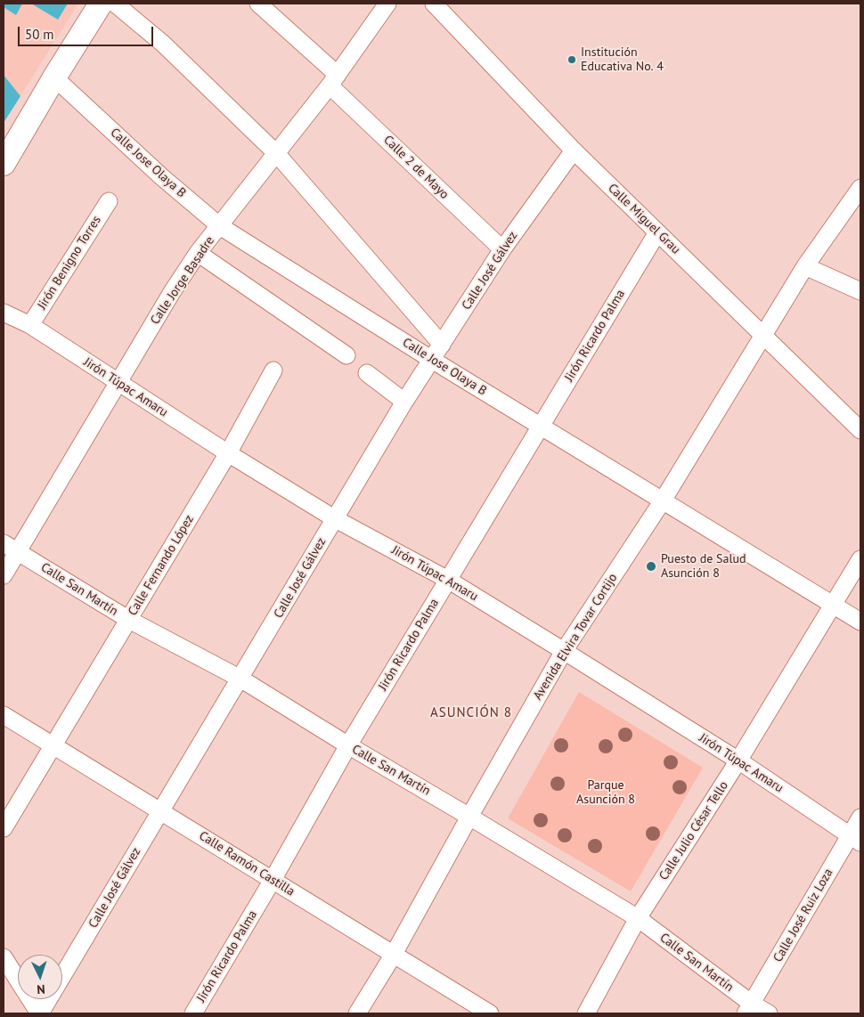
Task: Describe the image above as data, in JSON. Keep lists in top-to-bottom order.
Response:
{
  "streets": {
    "street": [
      "Calle Jose Olaya B",
      "Calle 2 de Mayo",
      "Calle Miguel Grau",
      "Jirón Benigno Torres",
      "Calle José Gálvez",
      "Calle Jorge Basadre",
      "Jirón Ricardo Palma",
      "Jirón Túpac Amaru",
      "Calle Fernando López",
      "Calle San Martín",
      "Avenida Elvira Tovar Cortijo",
      "Calle Julio César Tello",
      "Calle Ramón Castilla",
      "Calle José Ruiz Loza"
    ]
  },
  "crossings": [
    ["Calle Jose Olaya B", "Calle José Gálvez"],
    ["Calle Jose Olaya B", "Calle Jorge Basadre"],
    ["Calle Jose Olaya B", "Jirón Ricardo Palma"],
    ["Calle Jose Olaya B", "Avenida Elvira Tovar Cortijo"],
    ["Calle Jose Olaya B", "Calle Julio César Tello"],
    ["Calle 2 de Mayo", "Calle José Gálvez"],
    ["Calle 2 de Mayo", "Calle Jorge Basadre"],
    ["Calle Miguel Grau", "Calle José Gálvez"],
    ["Calle Miguel Grau", "Jirón Ricardo Palma"],
    ["Calle Miguel Grau", "Avenida Elvira Tovar Cortijo"],
    ["Jirón Benigno Torres", "Jirón Túpac Amaru"],
    ["Calle José Gálvez", "Jirón Túpac Amaru"],
    ["Calle José Gálvez", "Calle San Martín"],
    ["Calle José Gálvez", "Calle Ramón Castilla"],
    ["Calle Jorge Basadre", "Jirón Túpac Amaru"],
    ["Calle Jorge Basadre", "Calle San Martín"],
    ["Jirón Ricardo Palma", "Jirón Túpac Amaru"],
    ["Jirón Ricardo Palma", "Calle San Martín"],
    ["Jirón Ricardo Palma", "Calle Ramón Castilla"],
    ["Jirón Túpac Amaru", "Calle Fernando López"],
    ["Jirón Túpac Amaru", "Avenida Elvira Tovar Cortijo"],
    ["Jirón Túpac Amaru", "Calle Julio César Tello"],
    ["Jirón Túpac Amaru", "Calle José Ruiz Loza"],
    ["Calle Fernando López", "Calle San Martín"],
    ["Calle Fernando López", "Calle Ramón Castilla"],
    ["Calle San Martín", "Avenida Elvira Tovar Cortijo"],
    ["Calle San Martín", "Calle Julio César Tello"],
    ["Calle San Martín", "Calle José Ruiz Loza"],
    ["Avenida Elvira Tovar Cortijo", "Calle Ramón Castilla"]
  ],
  "districts": ["ASUNCIÓN 8"],
  "parks": ["Parque Asunción 8"],
  "places": ["Institución Educativa No. 4", "Puesto de Salud Asunción 8"],
  "scale_bar": "50 m",
  "north": "bottom"
}
